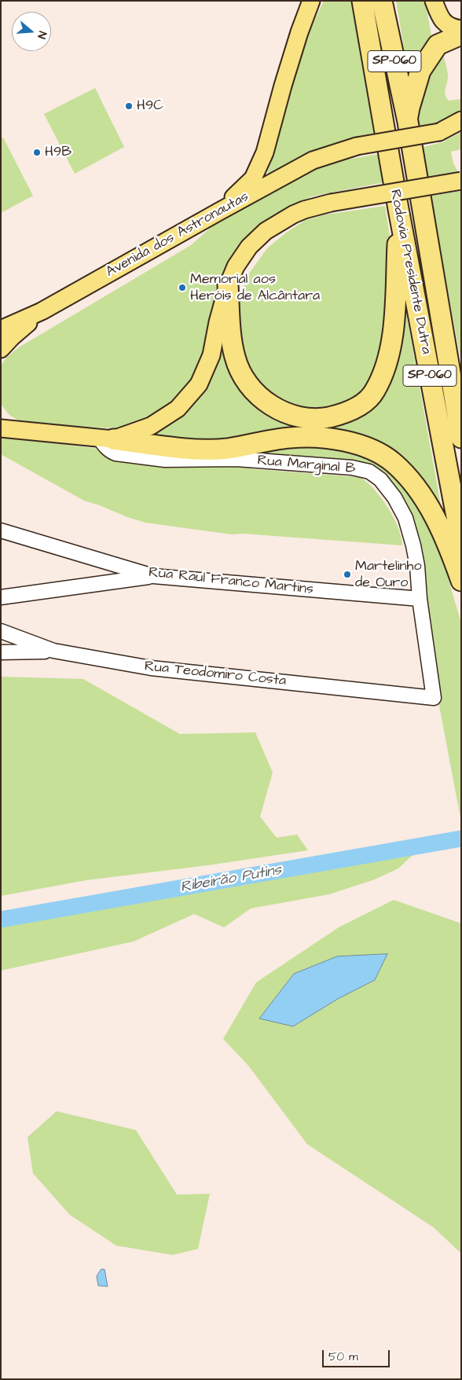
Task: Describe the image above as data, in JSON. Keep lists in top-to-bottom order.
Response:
{
  "streets": {
    "highway": ["SP-060", "Rodovia Presidente Dutra"],
    "main road": ["Avenida dos Astronautas"],
    "street": ["Rua Marginal B", "Rua Raul Franco Martins", "Rua Teodomiro Costa"]
  },
  "crossings": [
    ["Rua Marginal B", "Rua Raul Franco Martins"],
    ["Rua Marginal B", "Rua Teodomiro Costa"]
  ],
  "water": ["Ribeirão Putins"],
  "places": [
    "H9C",
    "H9B",
    "Memorial aos Heróis de Alcântara",
    "Martelinho de Ouro"
  ],
  "scale_bar": "50 m",
  "north": "right"
}
